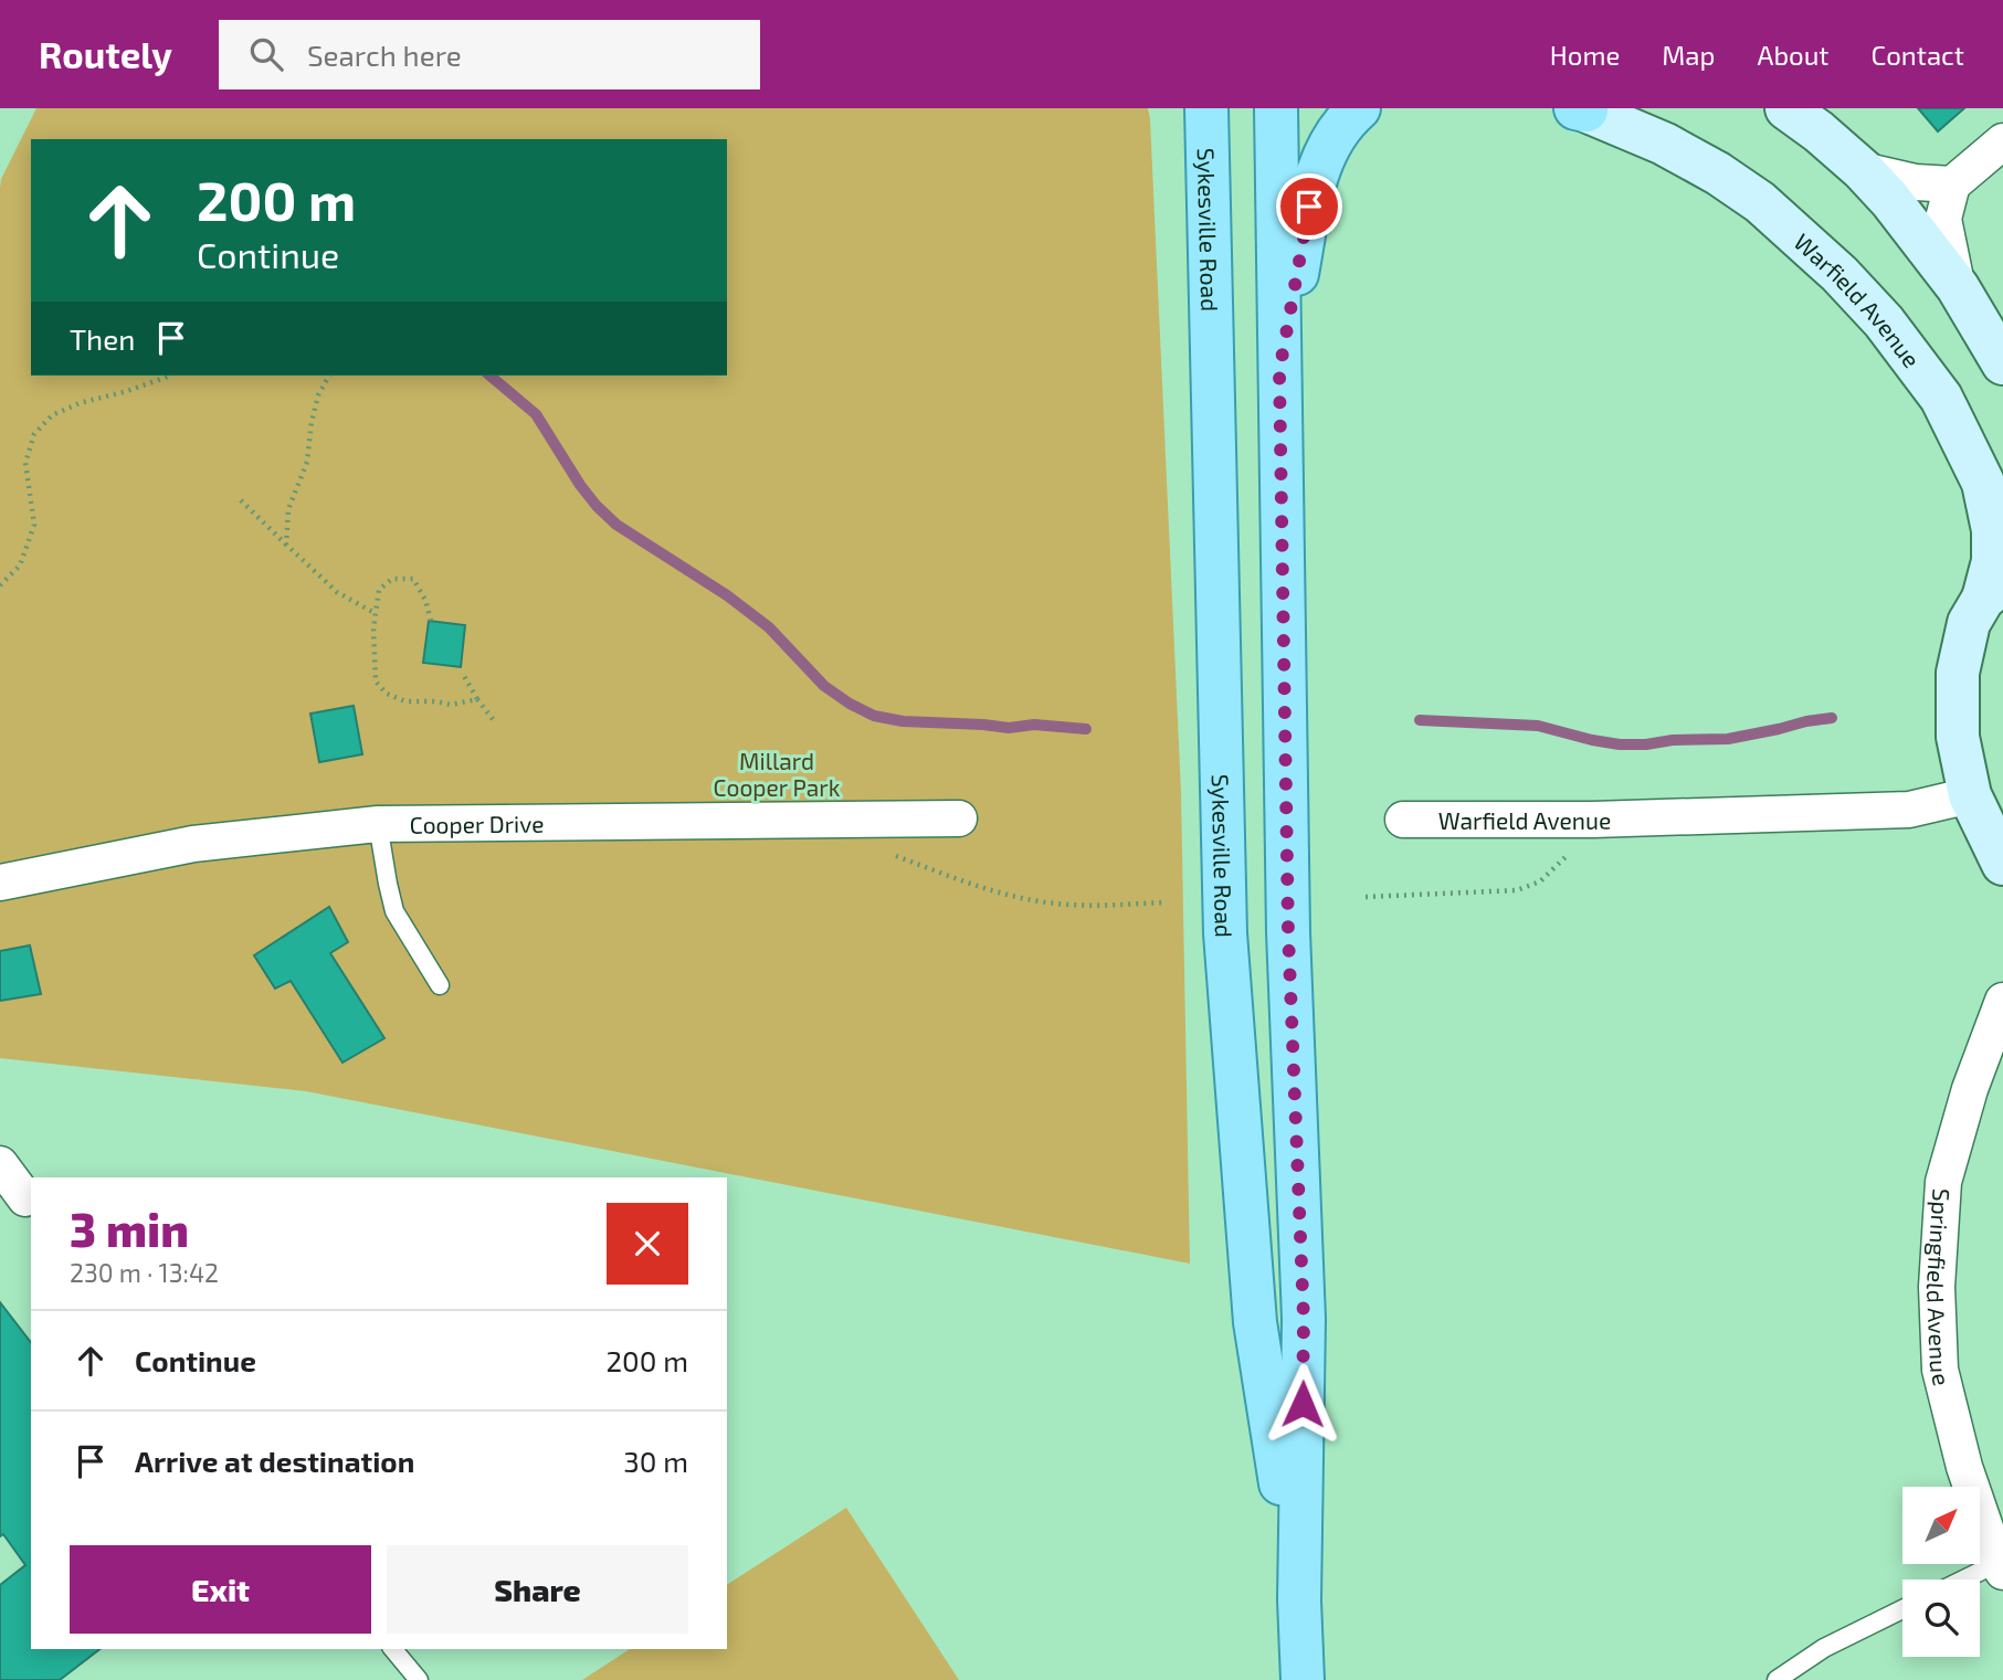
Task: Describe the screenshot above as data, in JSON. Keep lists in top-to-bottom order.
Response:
{
  "streets": {
    "main road": ["Sykesville Road"],
    "street": ["Warfield Avenue", "Cooper Drive", "Springfield Avenue"]
  },
  "parks": ["Millard Cooper Park"],
  "north": "top right",
  "page": {
    "header": "Routely",
    "search": "Search here",
    "nav": [
      "Home",
      "Map",
      "About",
      "Contact"
    ],
    "turn": ["200 m", "Continue"],
    "then": "Then",
    "heading": ["3 min", "230 m · 13:42"],
    "list": [
      {
        "name": "Continue",
        "value": "200 m"
      },
      {
        "name": "Arrive at destination",
        "value": "30 m"
      }
    ],
    "buttons": ["Exit", "Share"]
  }
}
